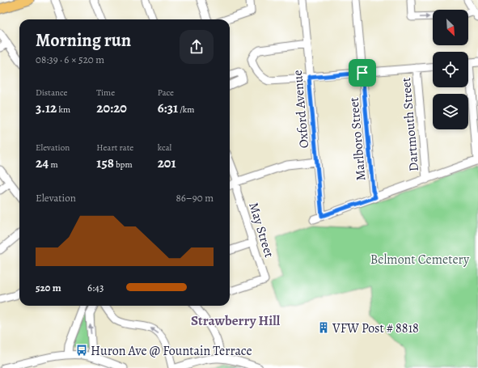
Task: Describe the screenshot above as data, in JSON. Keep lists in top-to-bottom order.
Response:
{
  "streets": {
    "street": [
      "Oxford Avenue",
      "Dartmouth Street",
      "Marlboro Street",
      "May Street"
    ]
  },
  "districts": ["Strawberry Hill"],
  "parks": ["Belmont Cemetery"],
  "places": {
    "building": ["VFW Post # 8818"],
    "bus stop": ["Huron Ave @ Fountain Terrace"]
  },
  "north": "bottom right",
  "page": {
    "heading": ["Morning run", "08:39 · 6 × 520 m"],
    "stats": [
      ["Distance", "3.12 km"],
      ["Time", "20:20"],
      ["Pace", "6:31 /km"],
      ["Elevation", "24 m"],
      ["Heart rate", "158 bpm"],
      ["kcal", "201"]
    ],
    "chart": ["Elevation", "86–90 m"],
    "list": [
      {
        "name": "520 m",
        "note": "6:43"
      }
    ]
  }
}
